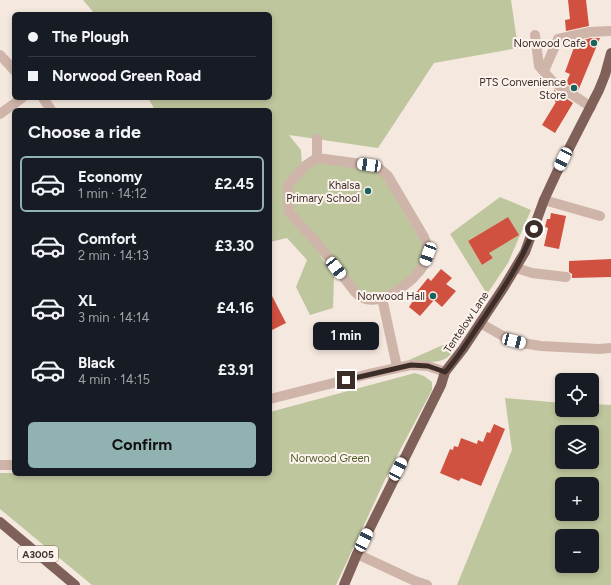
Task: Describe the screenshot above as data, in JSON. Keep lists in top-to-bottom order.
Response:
{
  "streets": {
    "main road": ["Tentelow Lane", "A3005"]
  },
  "parks": ["Norwood Green"],
  "places": [
    "Norwood Cafe",
    "PTS Convenience Store",
    "Khalsa Primary School",
    "Norwood Hall"
  ],
  "page": {
    "banner": ["The Plough", "Norwood Green Road"],
    "heading": "Choose a ride",
    "list": [
      {
        "name": "Economy",
        "note": "1 min · 14:12",
        "value": "£2.45"
      },
      {
        "name": "Comfort",
        "note": "2 min · 14:13",
        "value": "£3.30"
      },
      {
        "name": "XL",
        "note": "3 min · 14:14",
        "value": "£4.16"
      },
      {
        "name": "Black",
        "note": "4 min · 14:15",
        "value": "£3.91"
      }
    ],
    "bubble": "1 min",
    "map_buttons": ["+", "−"],
    "buttons": "Confirm"
  }
}
